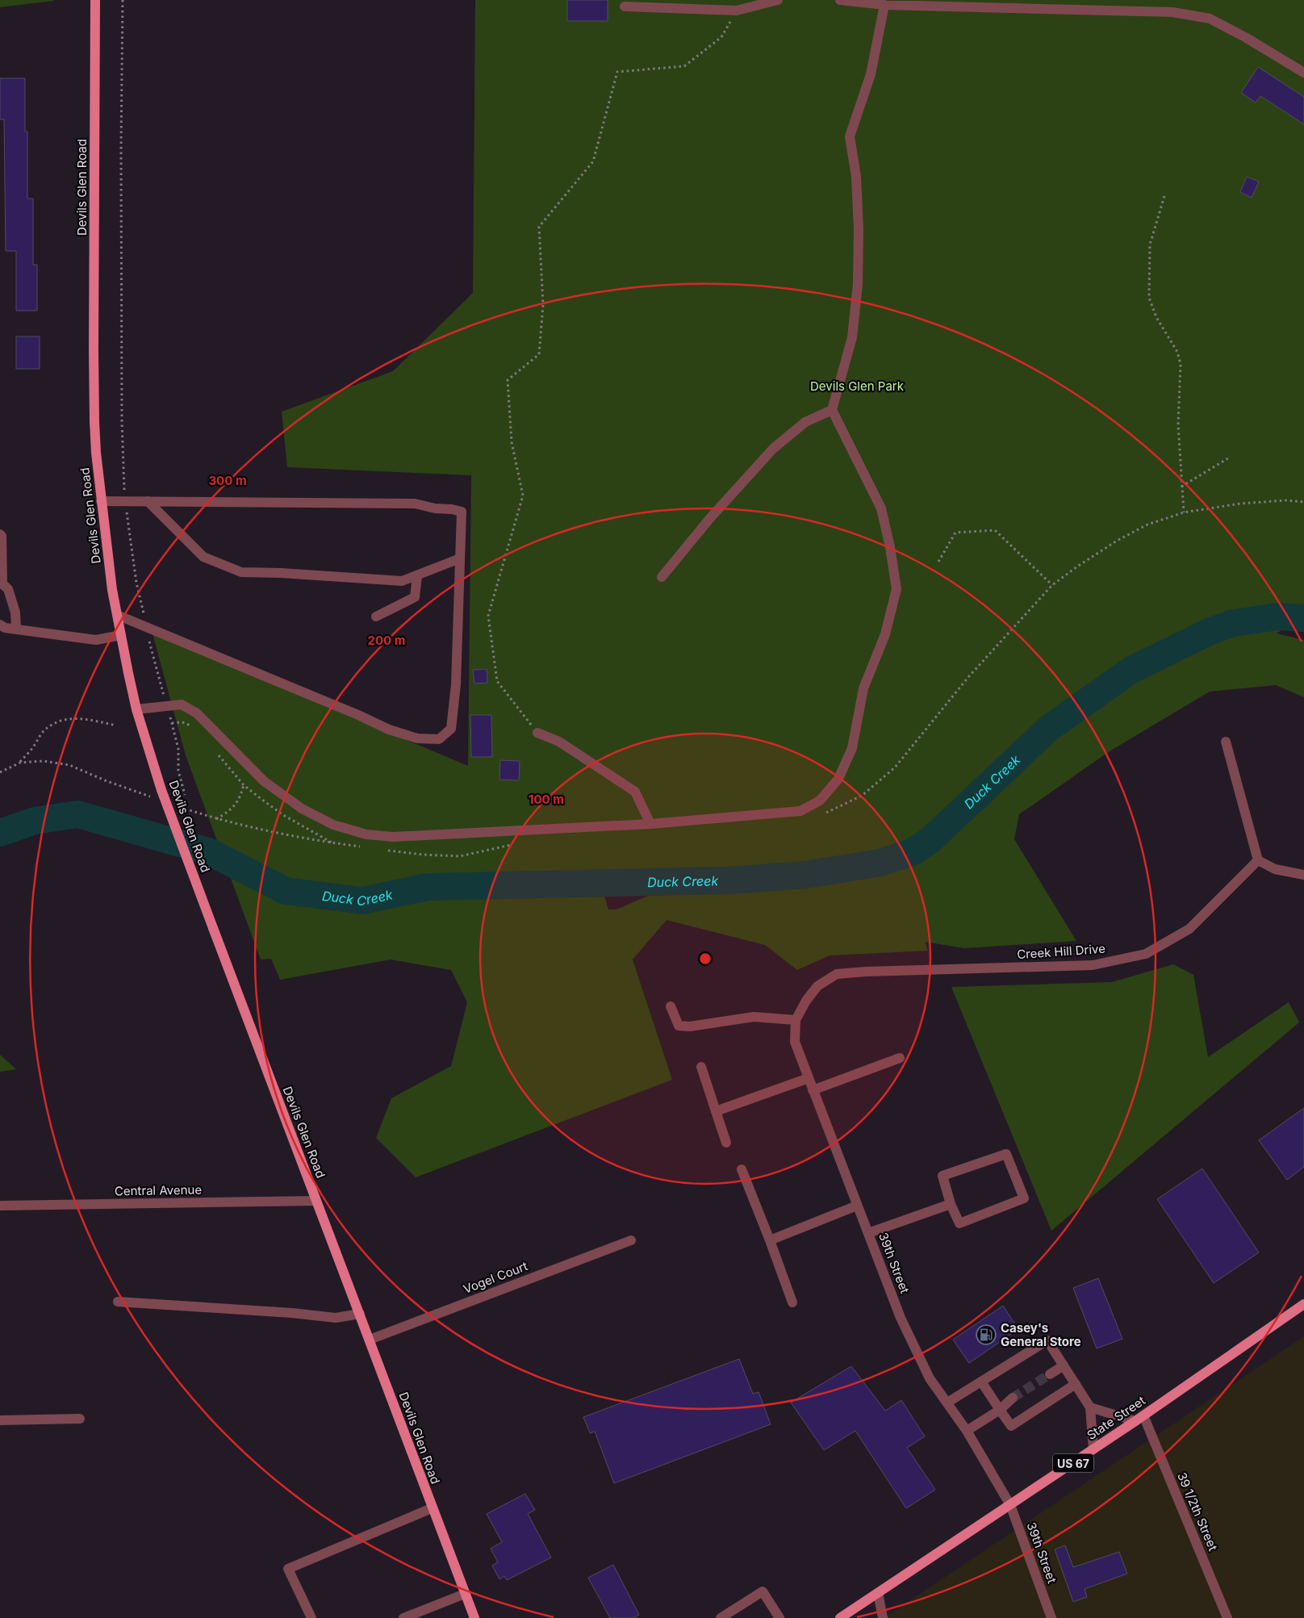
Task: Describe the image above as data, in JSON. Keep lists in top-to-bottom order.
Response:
{
  "streets": {
    "main road": ["Devils Glen Road", "State Street", "US 67"],
    "street": [
      "Creek Hill Drive",
      "Central Avenue",
      "39th Street",
      "Vogel Court",
      "39 1/2th Street"
    ]
  },
  "crossings": [
    ["Devils Glen Road", "Central Avenue"],
    ["Devils Glen Road", "Vogel Court"],
    ["Creek Hill Drive", "39th Street"],
    ["39th Street", "State Street"],
    ["State Street", "39 1/2th Street"]
  ],
  "water": ["Duck Creek"],
  "parks": ["Devils Glen Park"],
  "places": {
    "fuel station": ["Casey's General Store"]
  },
  "rings": ["300 m", "200 m", "100 m"]
}
